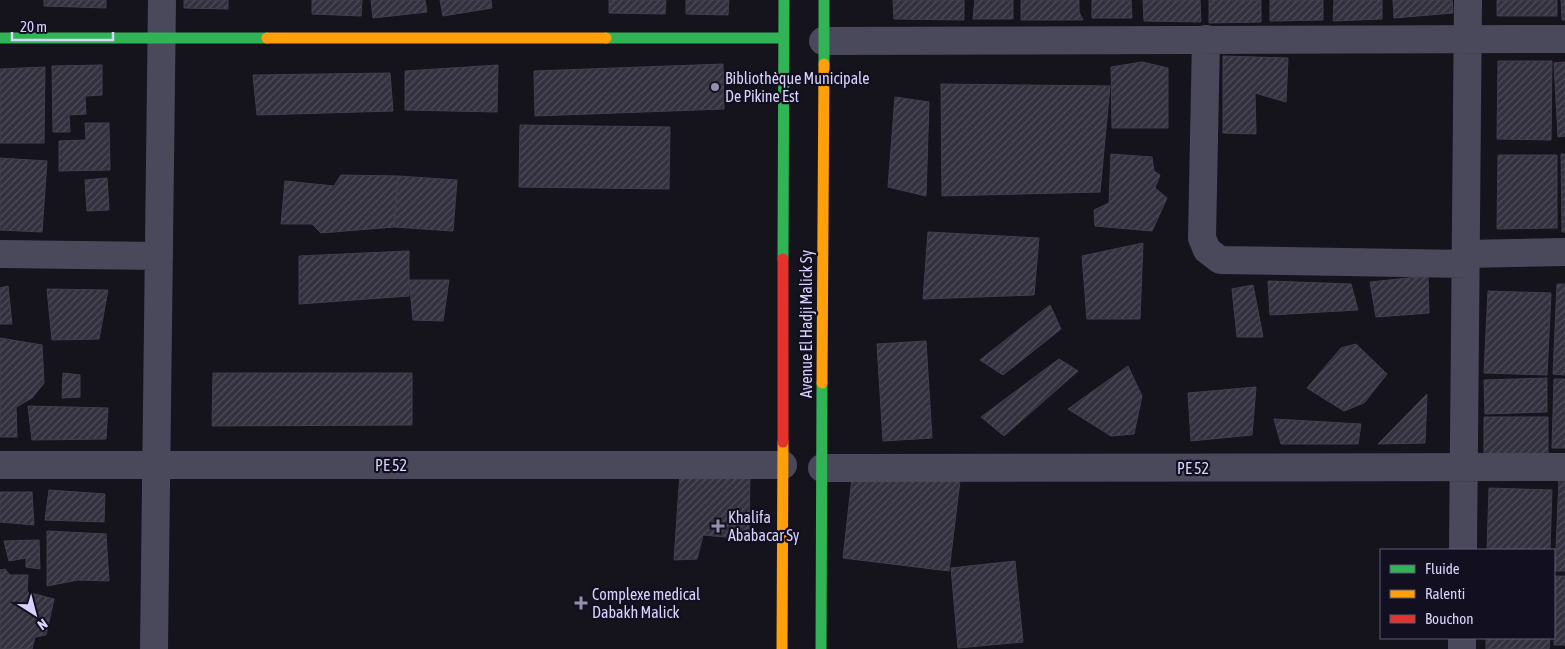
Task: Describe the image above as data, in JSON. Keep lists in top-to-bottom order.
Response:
{
  "streets": {
    "street": ["Avenue El Hadji Malick Sy", "PE 52"]
  },
  "crossings": [
    ["Avenue El Hadji Malick Sy", "PE 52"]
  ],
  "places": {
    "other": ["Bibliothèque Municipale De Pikine Est"],
    "health": ["Khalifa Ababacar Sy", "Complexe medical Dabakh Malick"]
  },
  "legend": ["Fluide", "Ralenti", "Bouchon"],
  "scale_bar": "20 m",
  "north": "bottom right"
}
